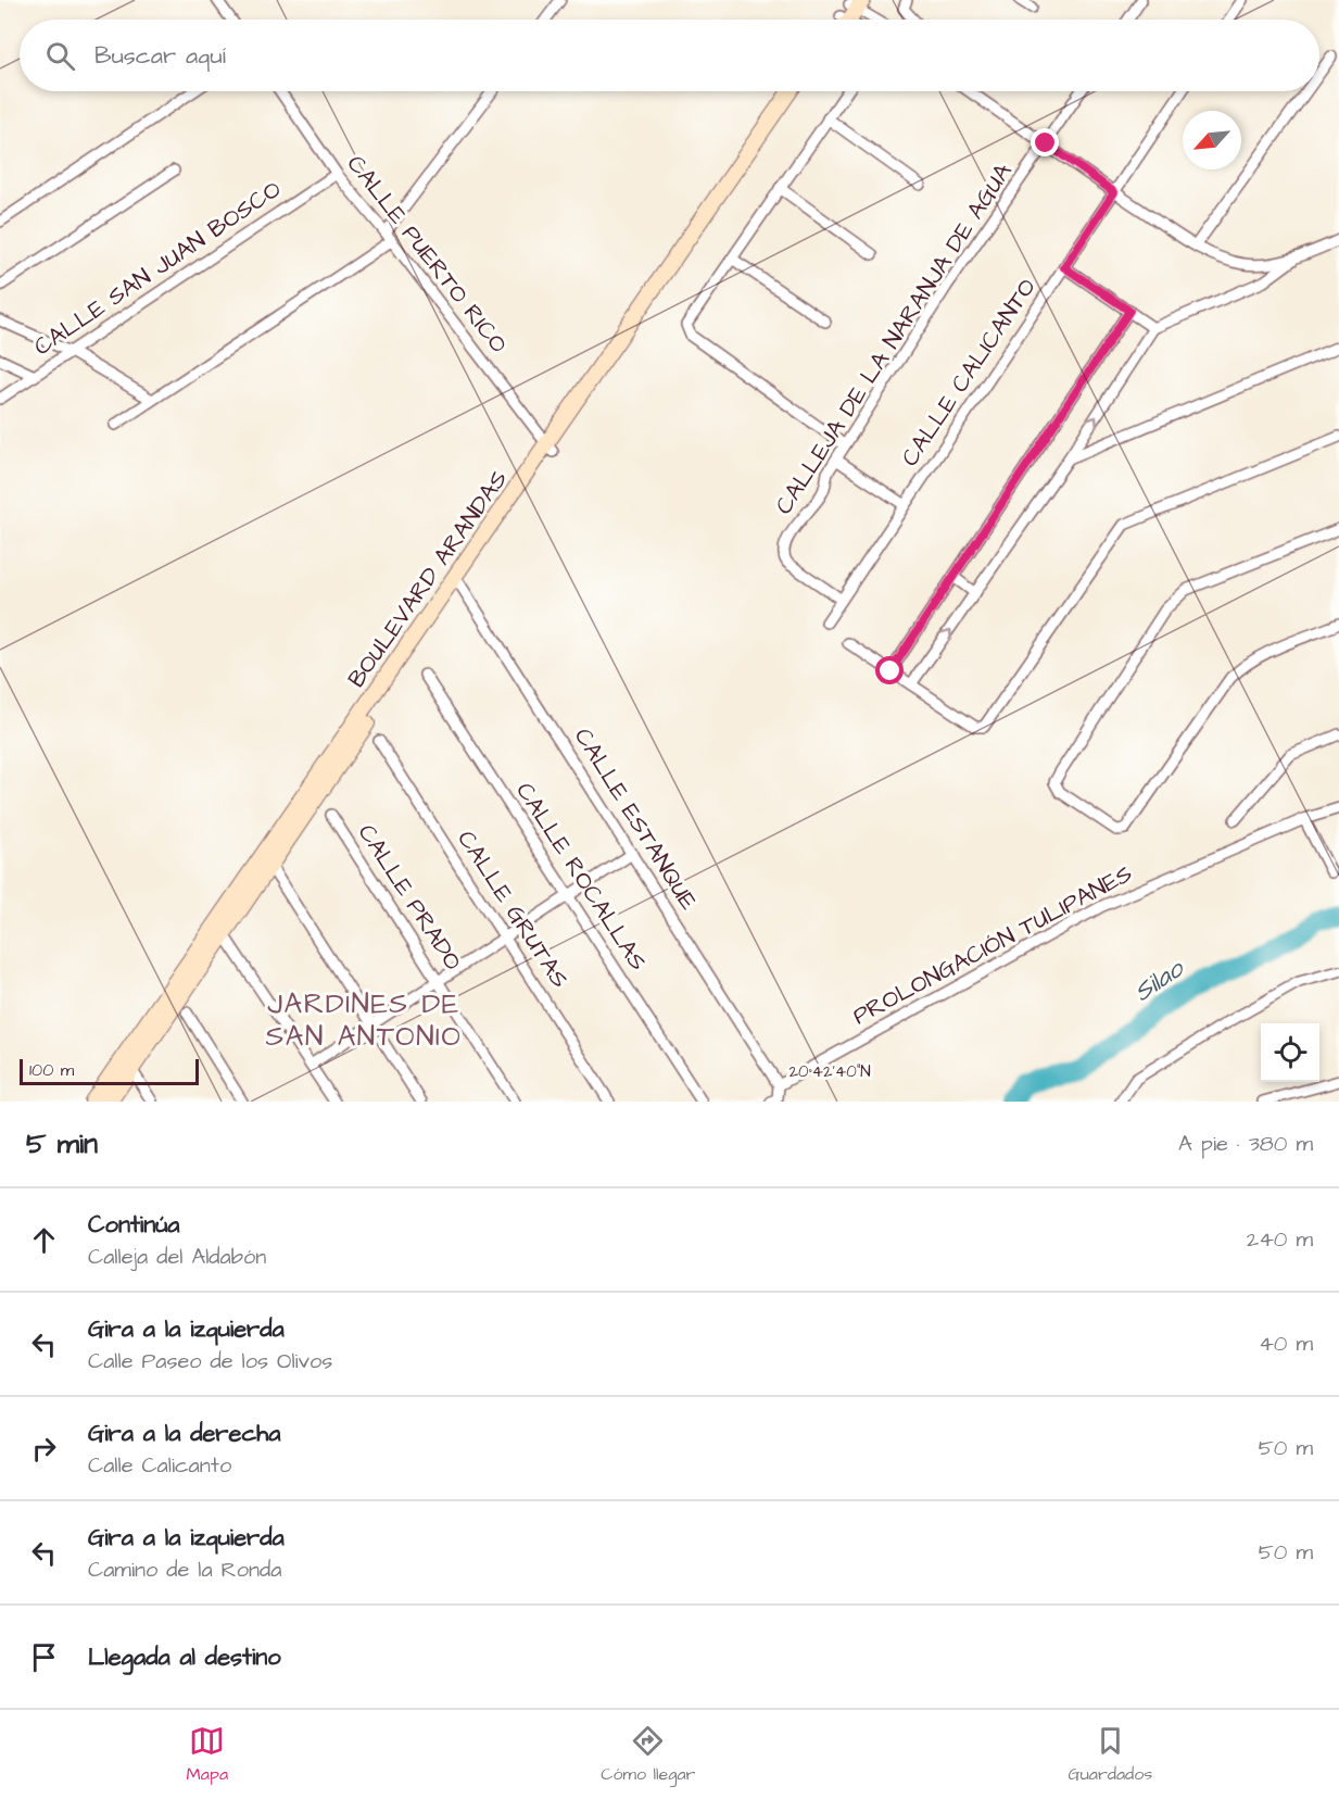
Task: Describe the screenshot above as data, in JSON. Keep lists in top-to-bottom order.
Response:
{
  "streets": {
    "main road": ["BOULEVARD ARANDAS"],
    "street": [
      "CALLE PUERTO RICO",
      "CALLE SAN JUAN BOSCO",
      "CALLEJA DE LA NARANJA DE AGUA",
      "CALLE CALICANTO",
      "CALLE ESTANQUE",
      "CALLE ROCALLAS",
      "CALLE PRADO",
      "CALLE GRUTAS",
      "PROLONGACIÓN TULIPANES"
    ]
  },
  "crossings": [
    ["CALLE PUERTO RICO", "CALLE SAN JUAN BOSCO"],
    ["CALLE PUERTO RICO", "BOULEVARD ARANDAS"],
    ["CALLEJA DE LA NARANJA DE AGUA", "CALLE CALICANTO"],
    ["BOULEVARD ARANDAS", "CALLE ESTANQUE"],
    ["CALLE ESTANQUE", "PROLONGACIÓN TULIPANES"]
  ],
  "districts": ["JARDINES DE SAN ANTONIO"],
  "water": ["Silao"],
  "scale_bar": "100 m",
  "north": "bottom left",
  "page": {
    "search": "Buscar aquí",
    "scale": "100 m",
    "heading": ["5 min", "A pie · 380 m"],
    "list": [
      ["Continúa", "Calleja del Aldabón", "240 m"],
      ["Gira a la izquierda", "Calle Paseo de los Olivos", "40 m"],
      ["Gira a la derecha", "Calle Calicanto", "50 m"],
      ["Gira a la izquierda", "Camino de la Ronda", "50 m"],
      "Llegada al destino"
    ],
    "nav": ["Mapa", "Cómo llegar", "Guardados"]
  },
  "coordinates": ["20°42'40\"N"]
}
